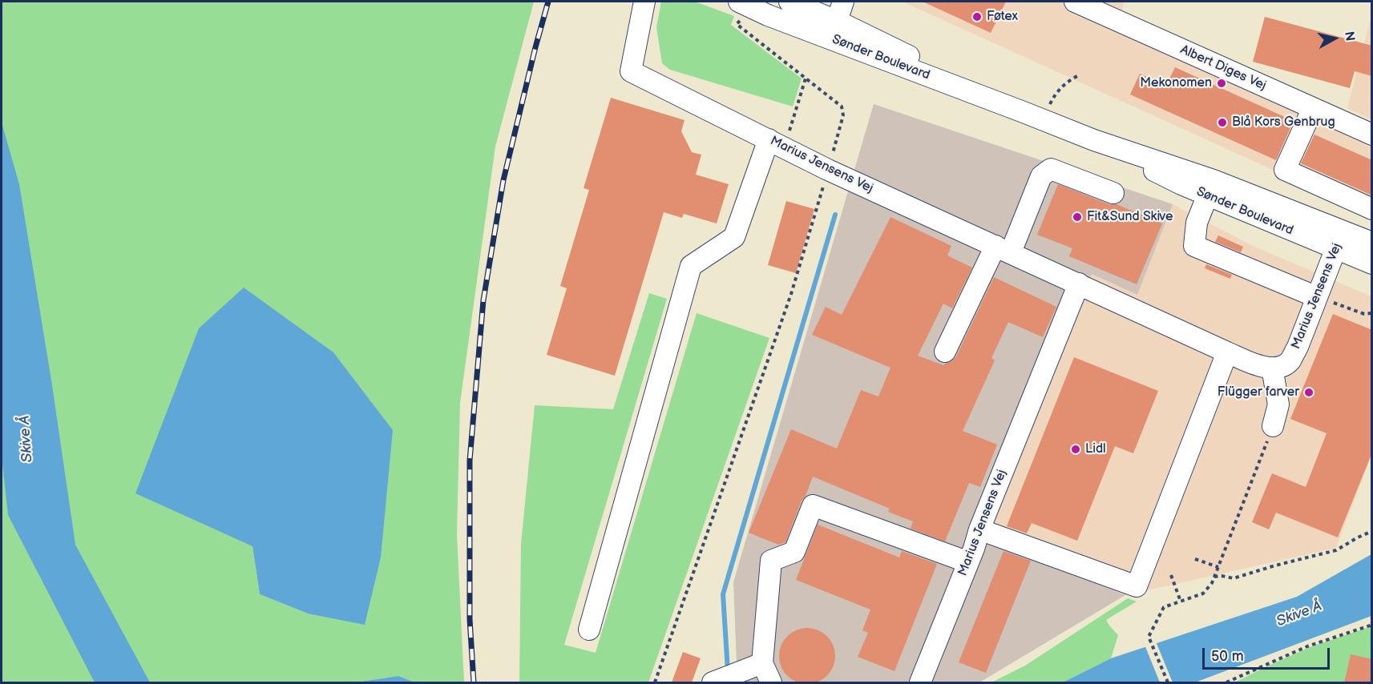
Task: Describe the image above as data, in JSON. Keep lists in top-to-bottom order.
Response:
{
  "streets": {
    "street": ["Sønder Boulevard", "Albert Diges Vej", "Marius Jensens Vej"]
  },
  "crossings": [
    ["Sønder Boulevard", "Marius Jensens Vej"]
  ],
  "water": ["Skive Å"],
  "places": [
    "Føtex",
    "Mekonomen",
    "Blå Kors Genbrug",
    "Fit&Sund Skive",
    "Flügger farver",
    "Lidl"
  ],
  "scale_bar": "50 m",
  "north": "right"
}
